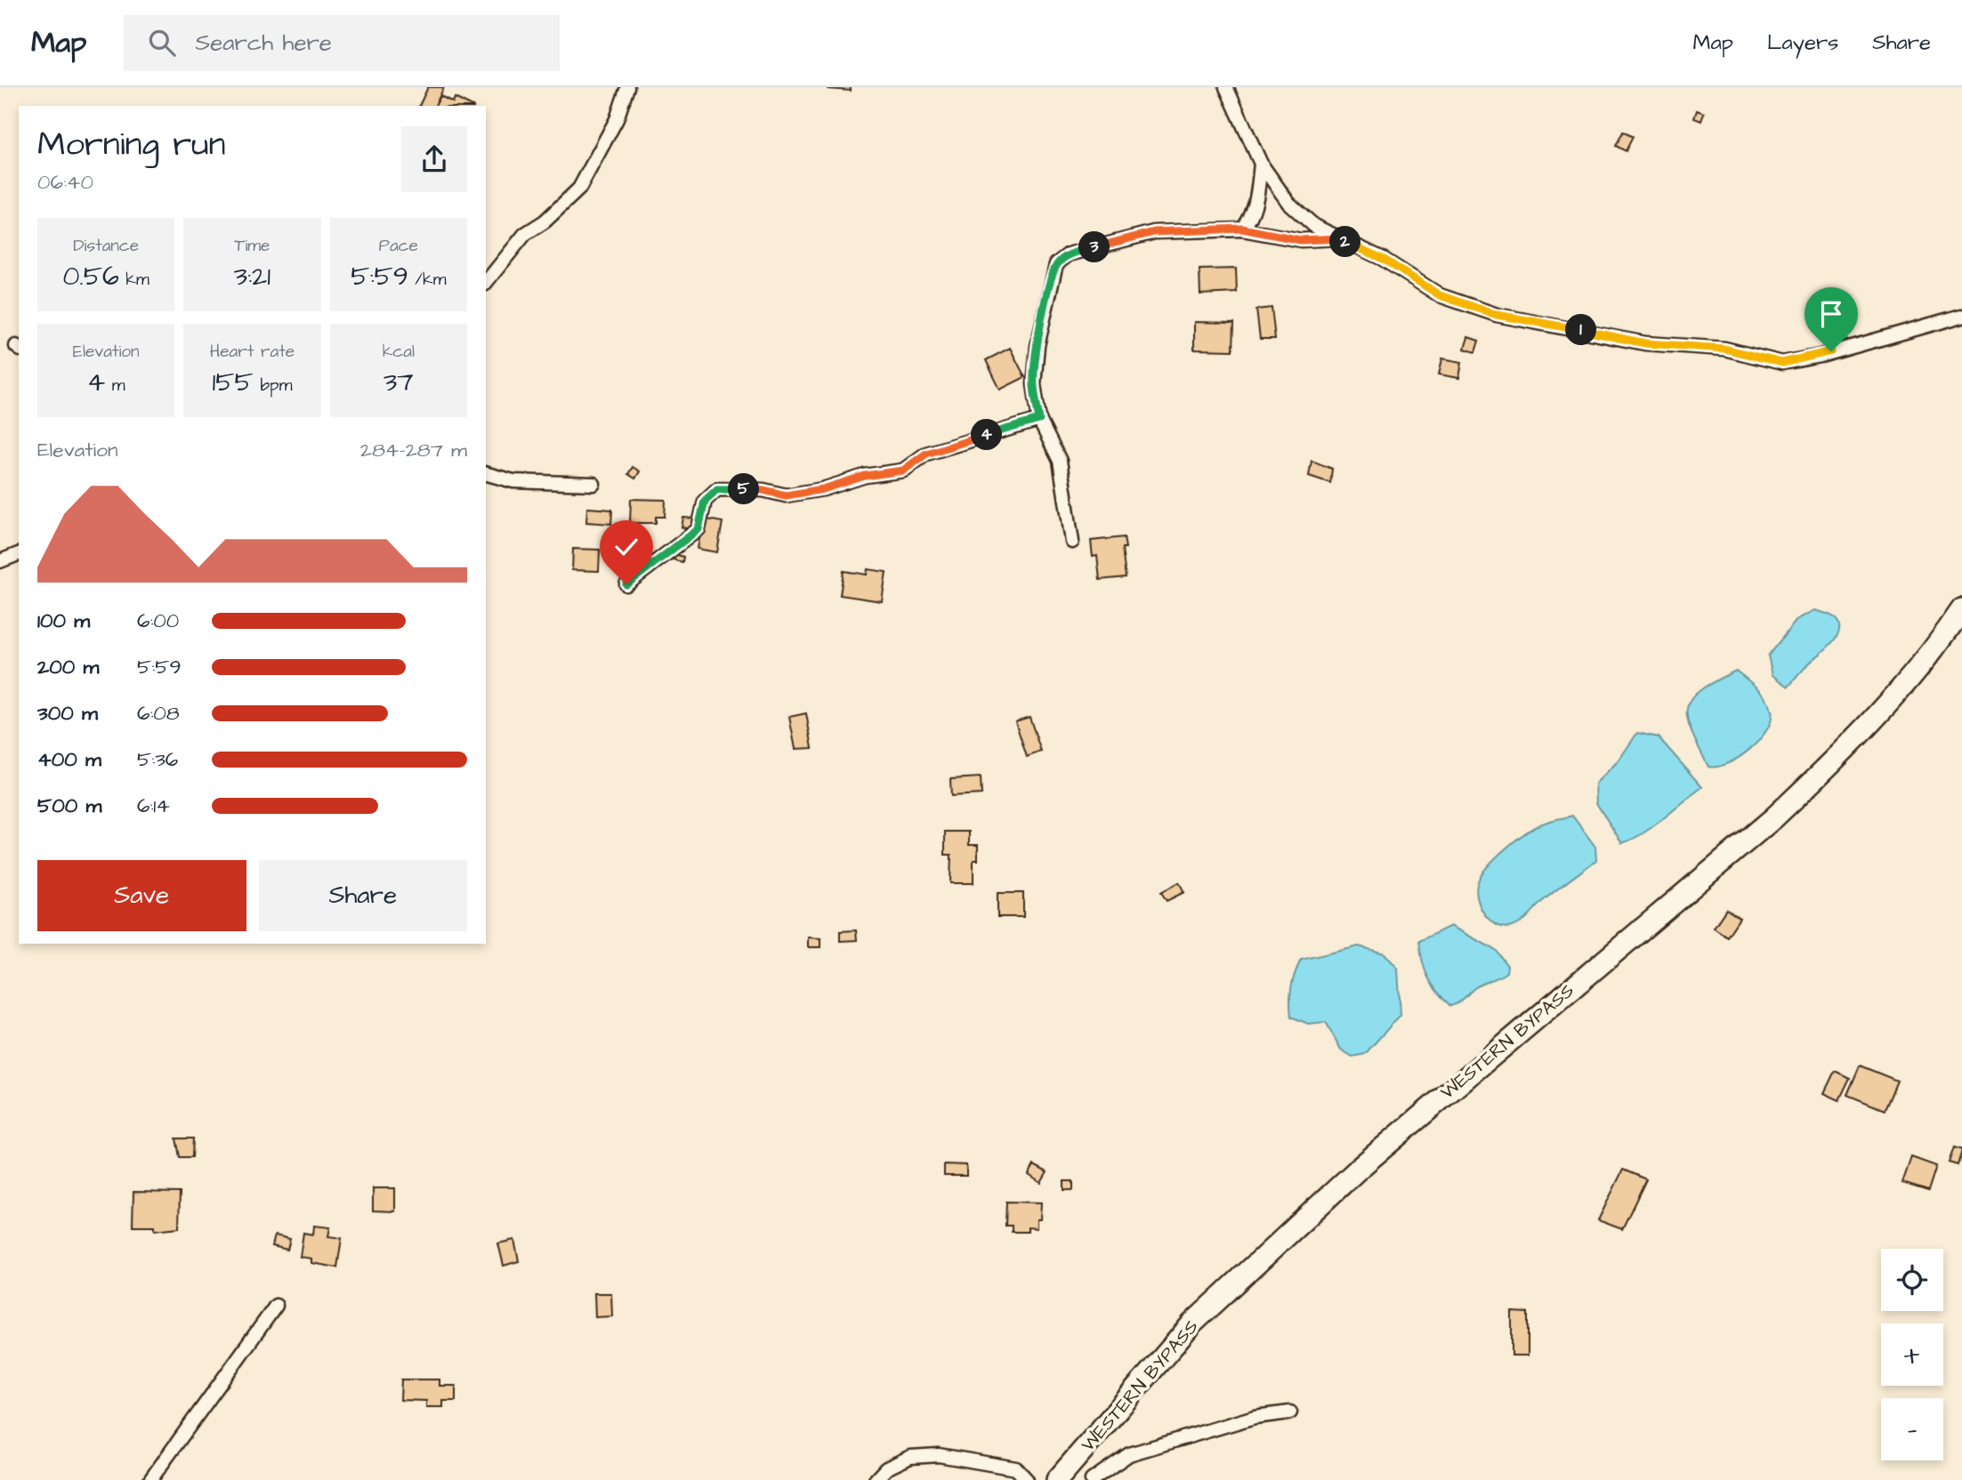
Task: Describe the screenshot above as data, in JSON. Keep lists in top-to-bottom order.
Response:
{
  "streets": {
    "main road": ["WESTERN BYPASS"]
  },
  "page": {
    "header": "Map",
    "search": "Search here",
    "nav": ["Map", "Layers", "Share"],
    "heading": ["Morning run", "06:40"],
    "stats": [
      ["Distance", "0.56 km"],
      ["Time", "3:21"],
      ["Pace", "5:59 /km"],
      ["Elevation", "4 m"],
      ["Heart rate", "155 bpm"],
      ["kcal", "37"]
    ],
    "pins": [
      "2",
      "3",
      "1",
      "4",
      "5"
    ],
    "chart": ["Elevation", "284–287 m"],
    "list": [
      {
        "name": "100 m",
        "note": "6:00"
      },
      {
        "name": "200 m",
        "note": "5:59"
      },
      {
        "name": "300 m",
        "note": "6:08"
      },
      {
        "name": "400 m",
        "note": "5:36"
      },
      {
        "name": "500 m",
        "note": "6:14"
      }
    ],
    "buttons": ["Save", "Share"],
    "map_buttons": ["+", "−"]
  }
}
